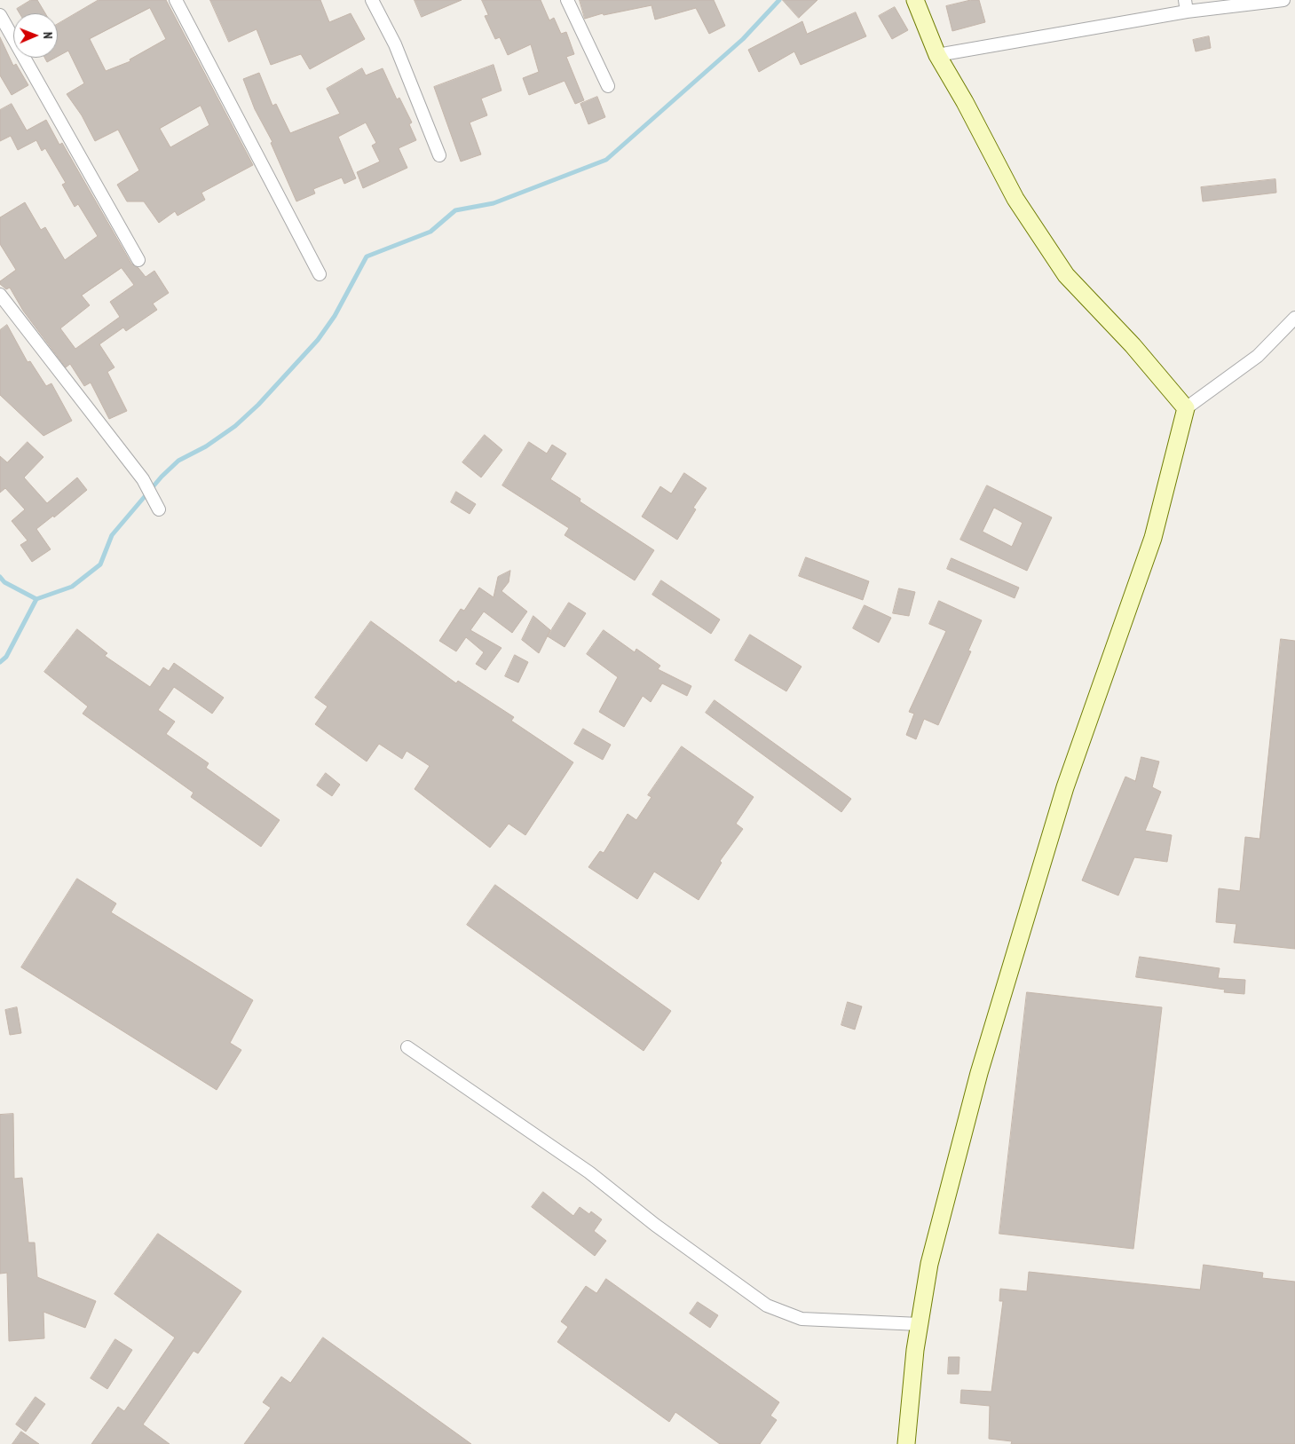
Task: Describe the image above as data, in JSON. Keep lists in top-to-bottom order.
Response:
{
  "north": "right"
}
